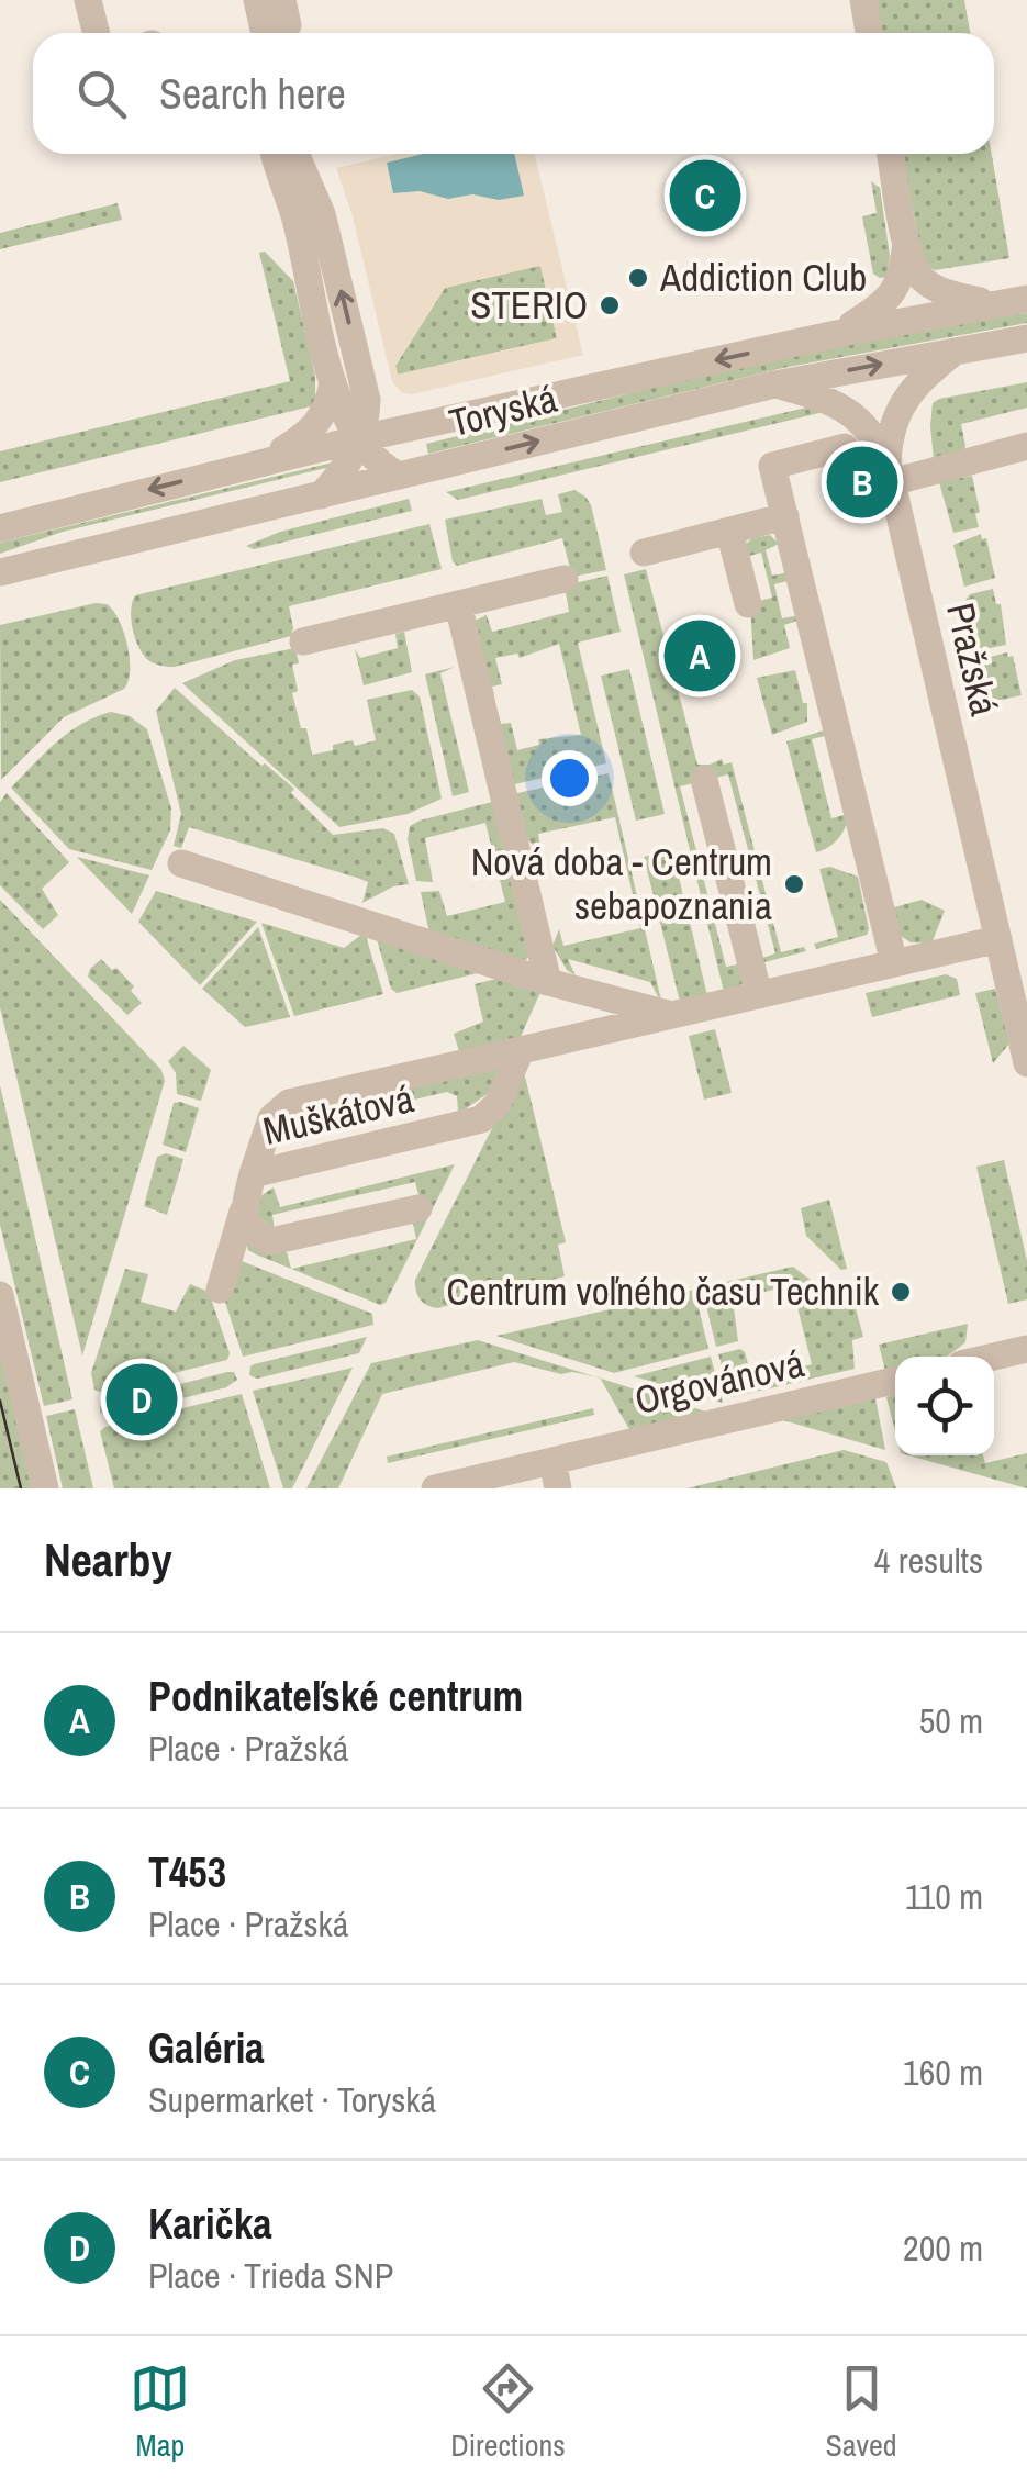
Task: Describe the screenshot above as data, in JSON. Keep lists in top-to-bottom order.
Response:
{
  "streets": {
    "street": [
      "Toryská",
      "Pražská",
      "Muškátová",
      "Orgovánová"
    ]
  },
  "crossings": [
    ["Pražská", "Muškátová"]
  ],
  "places": [
    "Addiction Club",
    "STERIO",
    "Nová doba - Centrum sebapoznania",
    "Centrum voľného času Technik"
  ],
  "page": {
    "search": "Search here",
    "pins": [
      "C",
      "B",
      "A",
      "D"
    ],
    "heading": ["Nearby", "4 results"],
    "list": [
      {
        "mark": "A",
        "name": "Podnikateľské centrum",
        "note": "Place · Pražská",
        "value": "50 m"
      },
      {
        "mark": "B",
        "name": "T453",
        "note": "Place · Pražská",
        "value": "110 m"
      },
      {
        "mark": "C",
        "name": "Galéria",
        "note": "Supermarket · Toryská",
        "value": "160 m"
      },
      {
        "mark": "D",
        "name": "Karička",
        "note": "Place · Trieda SNP",
        "value": "200 m"
      }
    ],
    "nav": ["Map", "Directions", "Saved"]
  }
}
